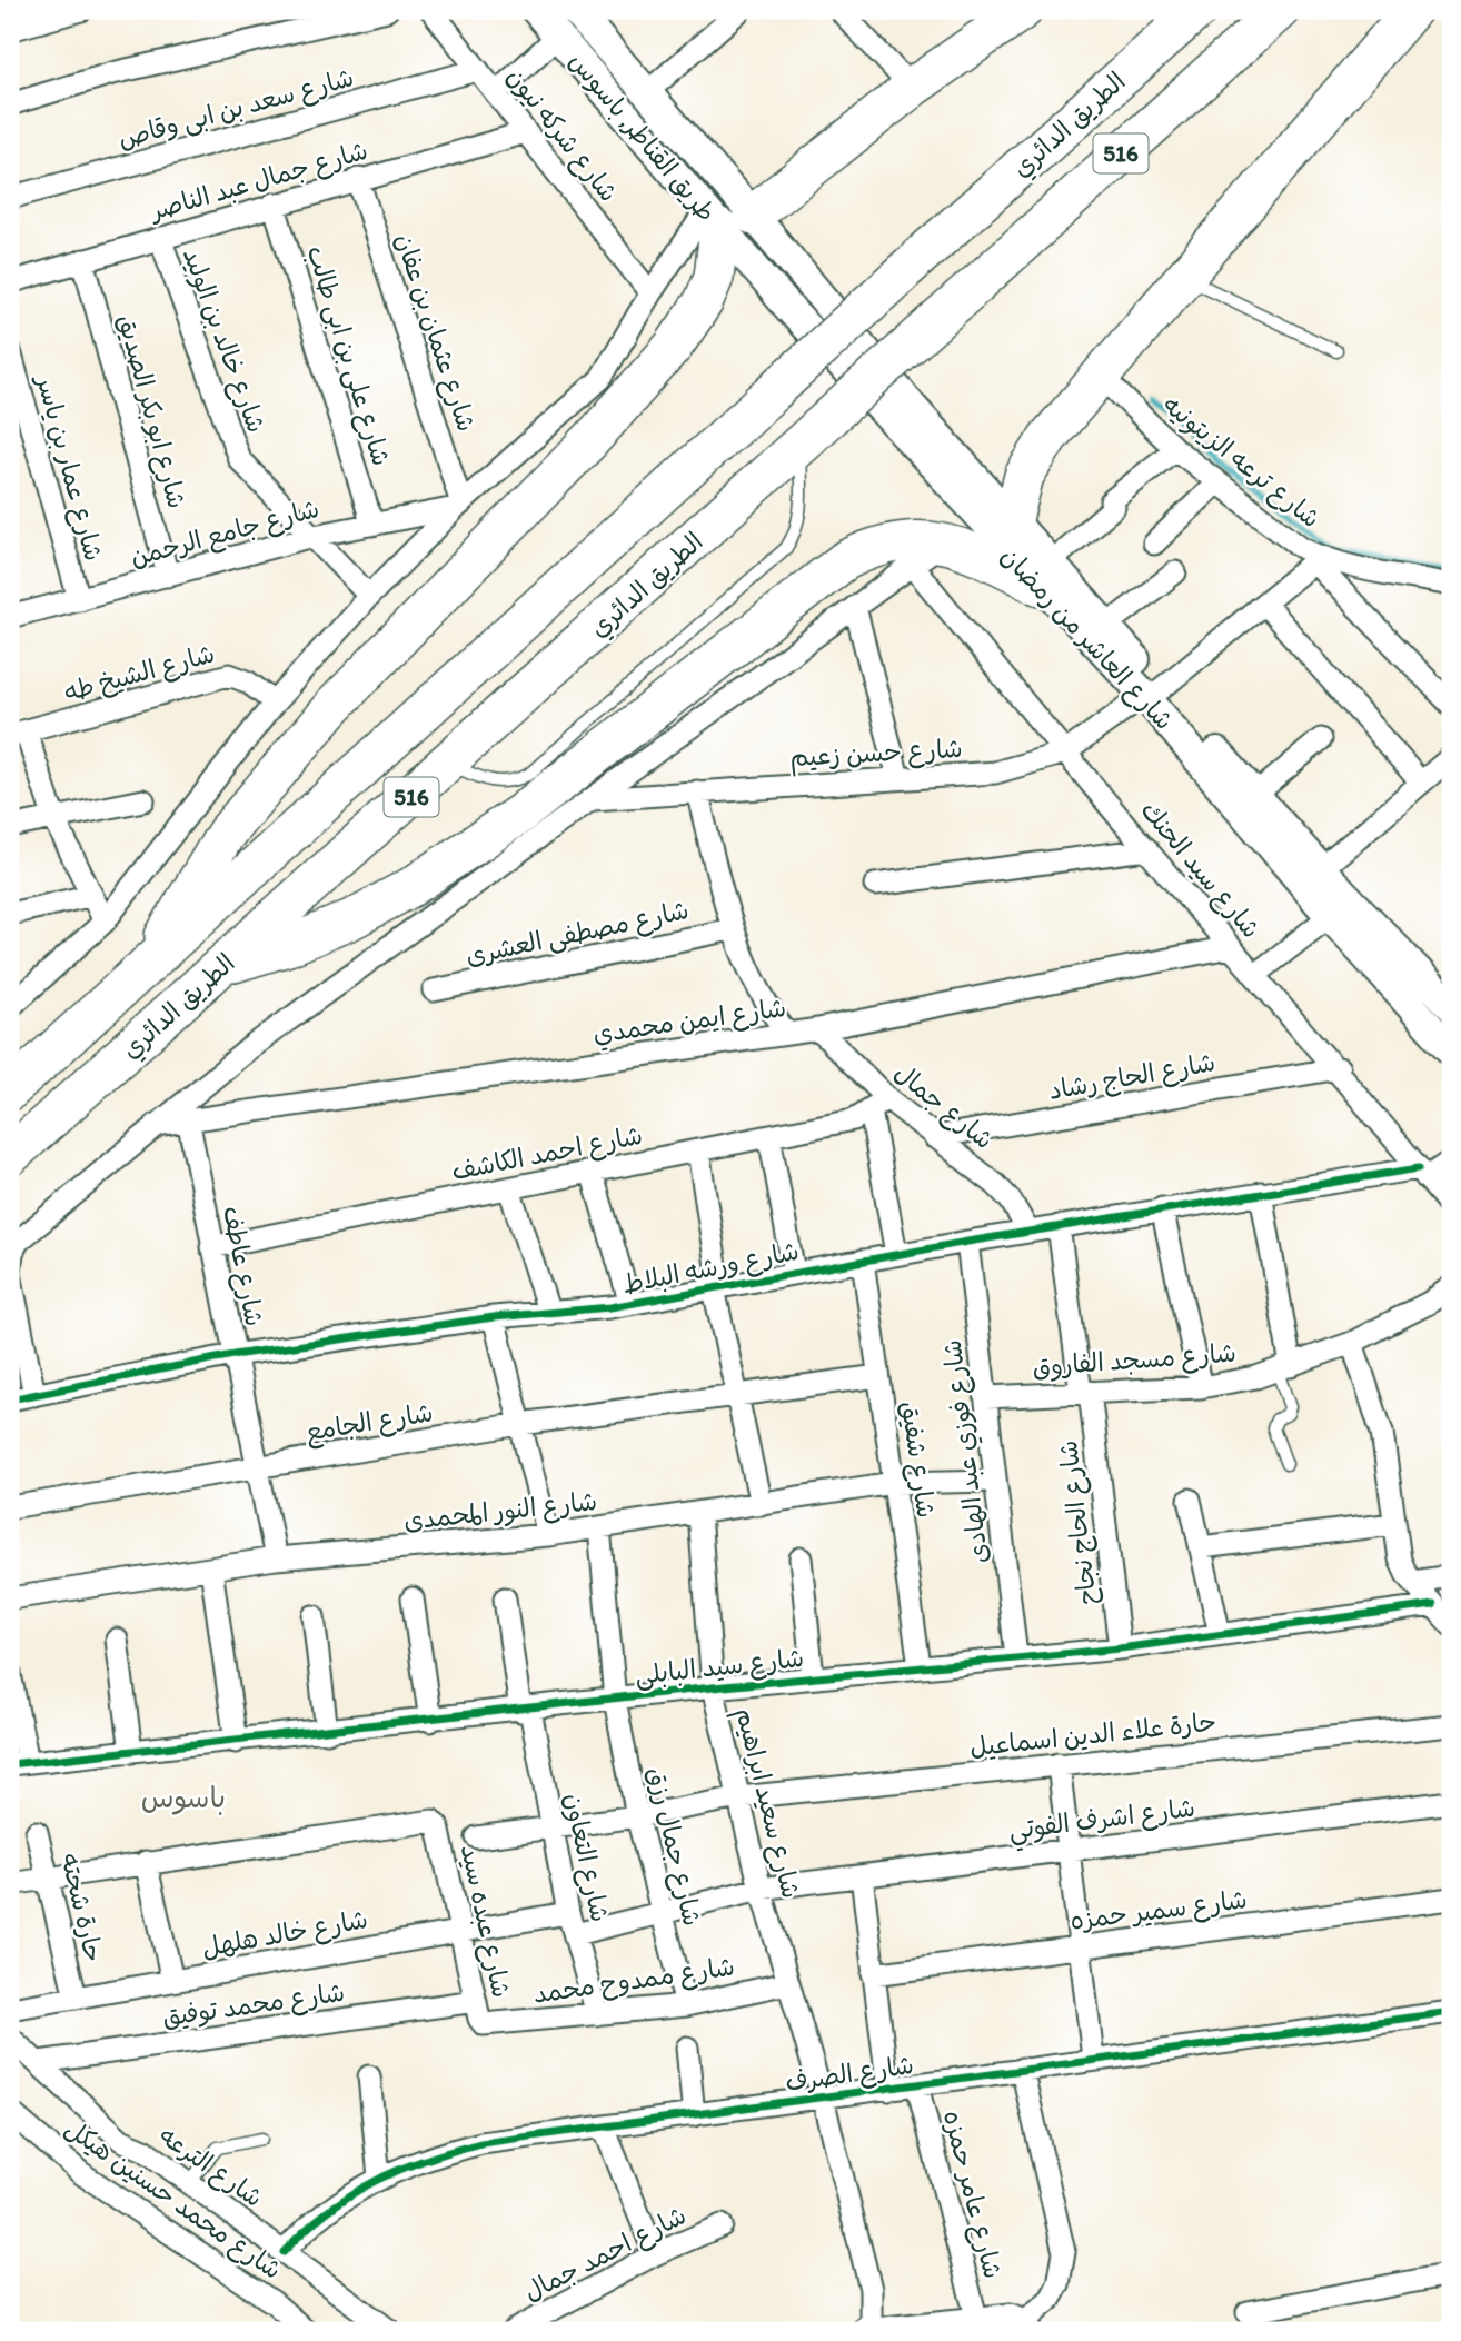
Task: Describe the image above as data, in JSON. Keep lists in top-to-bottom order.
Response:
{
  "streets": {
    "highway": ["الطريق الدائري", "516"],
    "main road": ["طريق القناطر, باسوس", "شارع العاشر من رمضان"],
    "street": [
      "شارع سعد بن ابى وقاص",
      "شارع شركه نيون",
      "شارع جمال عبد الناصر",
      "شارع عثمان بن عفان",
      "شارع خالد بن الوليد",
      "شارع على بن ابى طالب",
      "شارع ابو بكر الصديق",
      "شارع ترعه الزيتونيه",
      "شارع عمار بن ياسر",
      "شارع جامع الرحمن",
      "شارع الشيخ طه",
      "شارع حسن زعيم",
      "شارع سيد الحنك",
      "شارع مصطفى العشرى",
      "شارع ايمن محمدي",
      "شارع الحاج رشاد",
      "شارع جمال",
      "شارع احمد الكاشف",
      "شارع عاطف",
      "شارع ورشه البلاط",
      "شارع مسجد الفاروق",
      "شارع الجامع",
      "شارع فوزي عبد الهادى",
      "شارع شفيق",
      "شارع النور المحمدى",
      "شارع الحاج نجاح",
      "شارع سيد البابلى",
      "حارة علاء الدين اسماعيل",
      "شارع سعيد ابراهيم",
      "شارع اشرف الفوتي",
      "شارع جمال رزق",
      "شارع التعاون",
      "حارة شحته",
      "شارع سمير حمزه",
      "شارع عبده سيد",
      "شارع خالد هلهل",
      "شارع ممدوح محمد",
      "شارع محمد توفيق",
      "شارع الصرف",
      "شارع الترعه",
      "شارع عامر حمزه",
      "شارع محمد حسنين هيكل",
      "شارع احمد جمال"
    ]
  },
  "crossings": [
    ["شارع سعد بن ابى وقاص", "شارع شركه نيون"],
    ["شارع شركه نيون", "شارع جمال عبد الناصر"],
    ["طريق القناطر, باسوس", "شارع العاشر من رمضان"],
    ["شارع جمال عبد الناصر", "شارع عثمان بن عفان"],
    ["شارع جمال عبد الناصر", "شارع خالد بن الوليد"],
    ["شارع جمال عبد الناصر", "شارع على بن ابى طالب"],
    ["شارع جمال عبد الناصر", "شارع ابو بكر الصديق"],
    ["شارع عثمان بن عفان", "شارع جامع الرحمن"],
    ["شارع خالد بن الوليد", "شارع جامع الرحمن"],
    ["شارع على بن ابى طالب", "شارع جامع الرحمن"],
    ["شارع ابو بكر الصديق", "شارع جامع الرحمن"],
    ["شارع ترعه الزيتونيه", "شارع حسن زعيم"],
    ["شارع عمار بن ياسر", "شارع جامع الرحمن"],
    ["شارع العاشر من رمضان", "شارع حسن زعيم"],
    ["شارع حسن زعيم", "شارع سيد الحنك"],
    ["شارع سيد الحنك", "شارع ايمن محمدي"],
    ["شارع سيد الحنك", "شارع الحاج رشاد"],
    ["شارع سيد الحنك", "شارع ورشه البلاط"],
    ["شارع ايمن محمدي", "شارع جمال"],
    ["شارع ايمن محمدي", "شارع عاطف"],
    ["شارع الحاج رشاد", "شارع جمال"],
    ["شارع جمال", "شارع احمد الكاشف"],
    ["شارع جمال", "شارع ورشه البلاط"],
    ["شارع احمد الكاشف", "شارع عاطف"],
    ["شارع عاطف", "شارع ورشه البلاط"],
    ["شارع عاطف", "شارع الجامع"],
    ["شارع عاطف", "شارع النور المحمدى"],
    ["شارع ورشه البلاط", "شارع فوزي عبد الهادى"],
    ["شارع ورشه البلاط", "شارع شفيق"],
    ["شارع ورشه البلاط", "شارع الحاج نجاح"],
    ["شارع مسجد الفاروق", "شارع فوزي عبد الهادى"],
    ["شارع مسجد الفاروق", "شارع الحاج نجاح"],
    ["شارع الجامع", "شارع شفيق"],
    ["شارع فوزي عبد الهادى", "شارع النور المحمدى"],
    ["شارع فوزي عبد الهادى", "شارع سيد البابلى"],
    ["شارع شفيق", "شارع النور المحمدى"],
    ["شارع شفيق", "شارع سيد البابلى"],
    ["شارع النور المحمدى", "شارع سعيد ابراهيم"],
    ["شارع الحاج نجاح", "شارع سيد البابلى"],
    ["شارع سيد البابلى", "شارع سعيد ابراهيم"],
    ["شارع سيد البابلى", "شارع جمال رزق"],
    ["شارع سيد البابلى", "شارع التعاون"],
    ["حارة علاء الدين اسماعيل", "شارع سعيد ابراهيم"],
    ["حارة علاء الدين اسماعيل", "شارع جمال رزق"],
    ["حارة علاء الدين اسماعيل", "شارع التعاون"],
    ["شارع سعيد ابراهيم", "شارع اشرف الفوتي"],
    ["شارع سعيد ابراهيم", "شارع ممدوح محمد"],
    ["شارع سعيد ابراهيم", "شارع الصرف"],
    ["شارع اشرف الفوتي", "شارع جمال رزق"],
    ["شارع اشرف الفوتي", "شارع خالد هلهل"],
    ["شارع جمال رزق", "شارع خالد هلهل"],
    ["شارع جمال رزق", "شارع ممدوح محمد"],
    ["شارع التعاون", "شارع خالد هلهل"],
    ["شارع التعاون", "شارع ممدوح محمد"],
    ["حارة شحته", "شارع خالد هلهل"],
    ["شارع عبده سيد", "شارع خالد هلهل"],
    ["شارع عبده سيد", "شارع ممدوح محمد"],
    ["شارع عبده سيد", "شارع محمد توفيق"],
    ["شارع محمد توفيق", "شارع الترعه"],
    ["شارع الصرف", "شارع الترعه"],
    ["شارع الصرف", "شارع عامر حمزه"]
  ],
  "districts": ["باسوس"]
}
